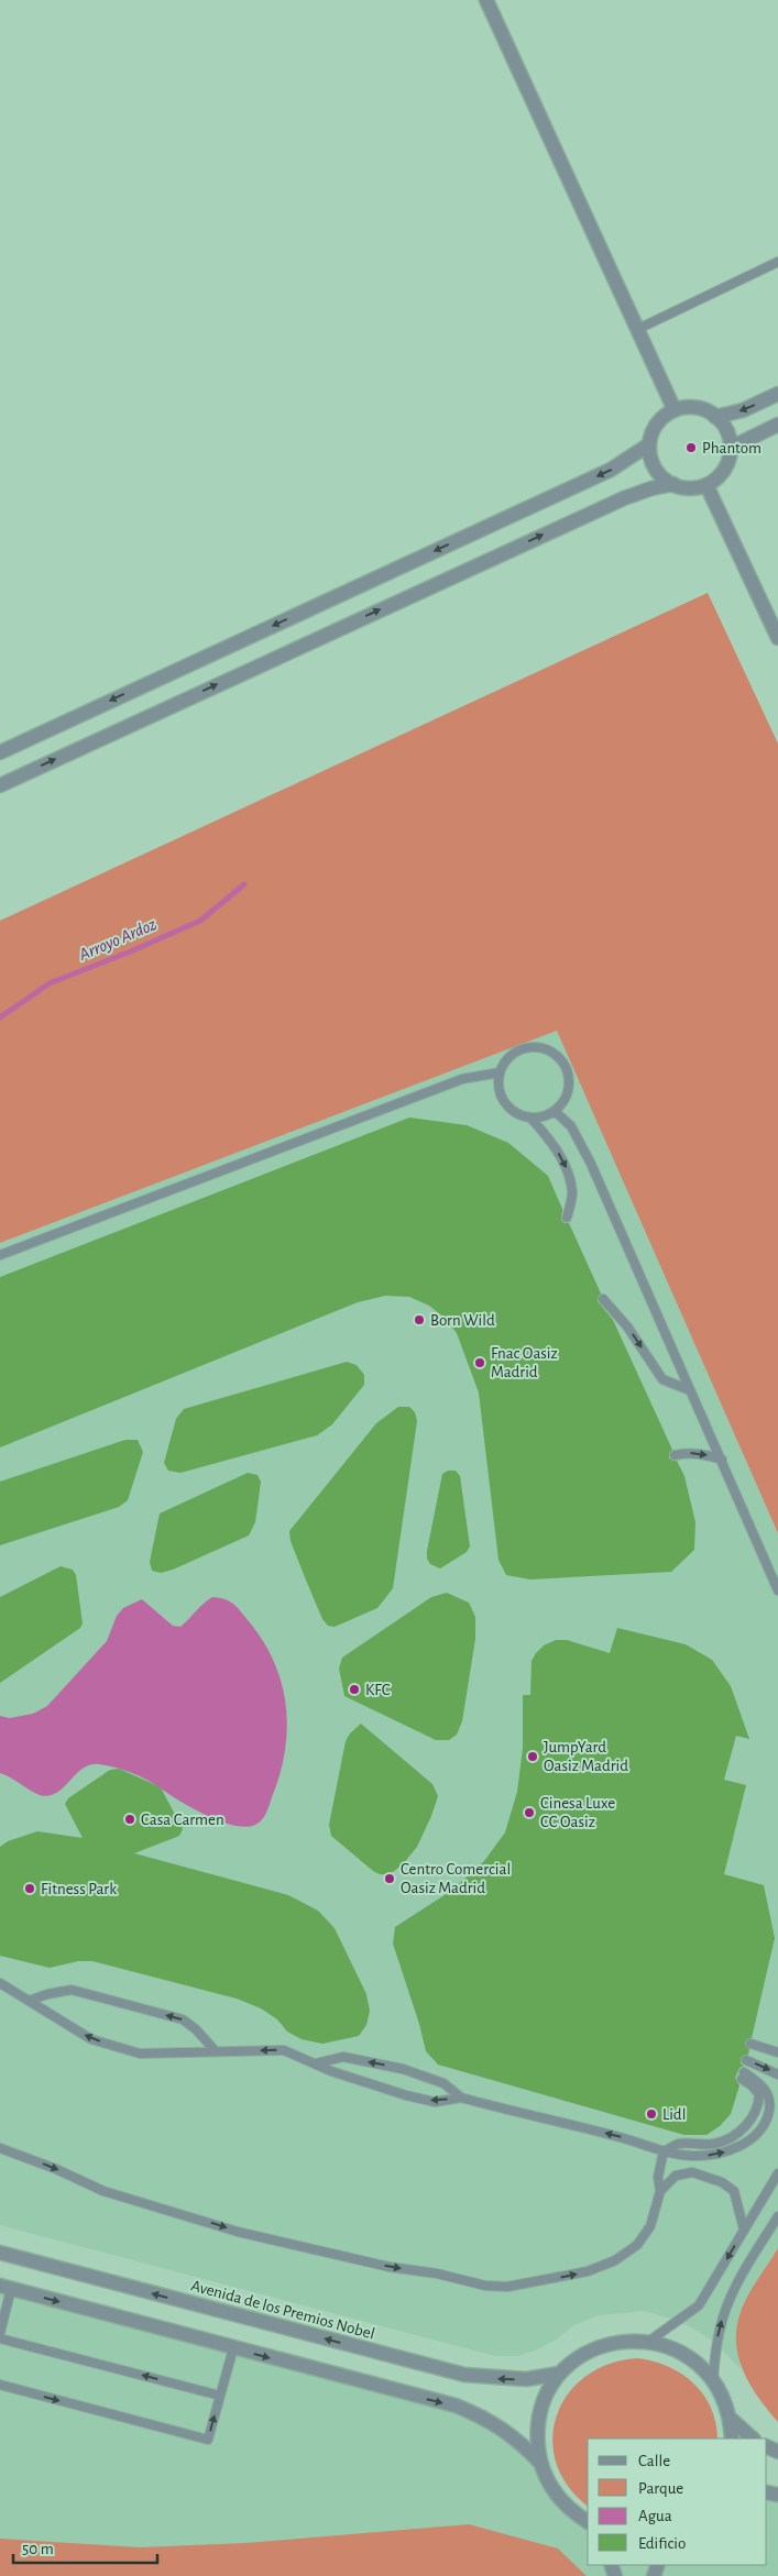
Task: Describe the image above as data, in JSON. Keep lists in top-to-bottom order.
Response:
{
  "streets": {
    "street": ["Avenida de los Premios Nobel"]
  },
  "water": ["Arroyo Ardoz"],
  "places": [
    "Phantom",
    "Born Wild",
    "Fnac Oasiz Madrid",
    "KFC",
    "JumpYard Oasiz Madrid",
    "Cinesa Luxe CC Oasiz",
    "Casa Carmen",
    "Centro Comercial Oasiz Madrid",
    "Fitness Park",
    "Lidl"
  ],
  "legend": [
    "Calle",
    "Parque",
    "Agua",
    "Edificio"
  ],
  "scale_bar": "50 m"
}
